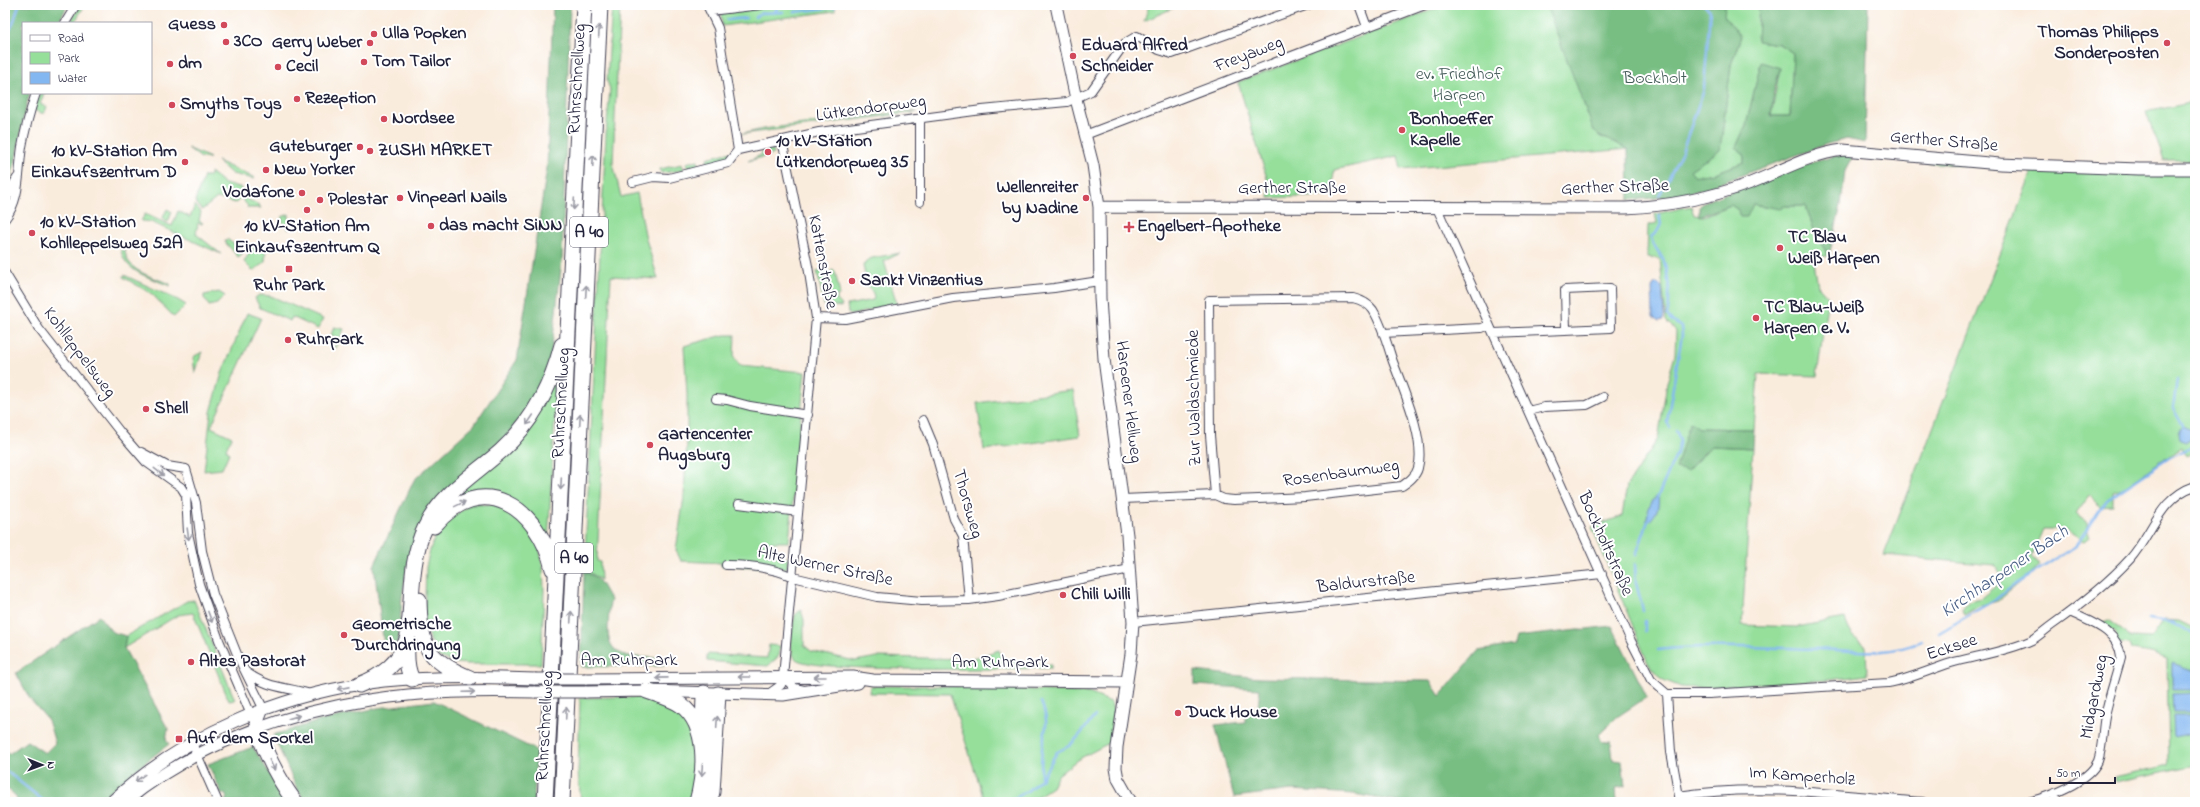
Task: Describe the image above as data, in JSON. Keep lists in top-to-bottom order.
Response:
{
  "streets": {
    "highway": ["Ruhrschnellweg", "A 40"],
    "main road": ["Gerther Straße", "Harpener Hellweg", "Am Ruhrpark"],
    "street": [
      "Freyaweg",
      "Lütkendorpweg",
      "Kattenstraße",
      "Kohlleppelsweg",
      "Zur Waldschmiede",
      "Rosenbaumweg",
      "Thorsweg",
      "Bockholtstraße",
      "Alte Werner Straße",
      "Baldurstraße",
      "Ecksee",
      "Midgardweg",
      "Im Kamperholz"
    ]
  },
  "crossings": [
    ["Freyaweg", "Harpener Hellweg"],
    ["Lütkendorpweg", "Kattenstraße"],
    ["Lütkendorpweg", "Harpener Hellweg"],
    ["Gerther Straße", "Harpener Hellweg"],
    ["Gerther Straße", "Bockholtstraße"],
    ["Kattenstraße", "Alte Werner Straße"],
    ["Kattenstraße", "Am Ruhrpark"],
    ["Kohlleppelsweg", "Am Ruhrpark"],
    ["Zur Waldschmiede", "Rosenbaumweg"],
    ["Harpener Hellweg", "Rosenbaumweg"],
    ["Harpener Hellweg", "Alte Werner Straße"],
    ["Harpener Hellweg", "Baldurstraße"],
    ["Harpener Hellweg", "Am Ruhrpark"],
    ["Thorsweg", "Alte Werner Straße"],
    ["Bockholtstraße", "Baldurstraße"],
    ["Bockholtstraße", "Ecksee"],
    ["Ecksee", "Midgardweg"]
  ],
  "water": ["Kirchharpener Bach"],
  "parks": ["ev. Friedhof Harpen", "Bockholt"],
  "places": {
    "other": [
      "Guess",
      "Ulla Popken",
      "3CO",
      "Gerry Weber",
      "Thomas Philipps Sonderposten",
      "Eduard Alfred Schneider",
      "Tom Tailor",
      "dm",
      "Cecil",
      "Rezeption",
      "Smyths Toys",
      "Nordsee",
      "Bonhoeffer Kapelle",
      "Guteburger",
      "ZUSHI MARKET",
      "10 kV-Station Lütkendorpweg 35",
      "10 kV-Station Am Einkaufszentrum D",
      "New Yorker",
      "Vodafone",
      "Vinpearl Nails",
      "Wellenreiter by Nadine",
      "Polestar",
      "10 kV-Station Am Einkaufszentrum Q",
      "das macht SiNN",
      "10 kV-Station Kohlleppelsweg 52A",
      "TC Blau Weiß Harpen",
      "Sankt Vinzentius",
      "TC Blau-Weiß Harpen e. V.",
      "Ruhrpark",
      "Shell",
      "Gartencenter Augsburg",
      "Chili Willi",
      "Geometrische Durchdringung",
      "Altes Pastorat",
      "Duck House"
    ],
    "health": ["Engelbert-Apotheke"],
    "transit": ["Ruhr Park", "Auf dem Sporkel"]
  },
  "legend": ["Road", "Park", "Water"],
  "scale_bar": "50 m",
  "north": "right"
}
